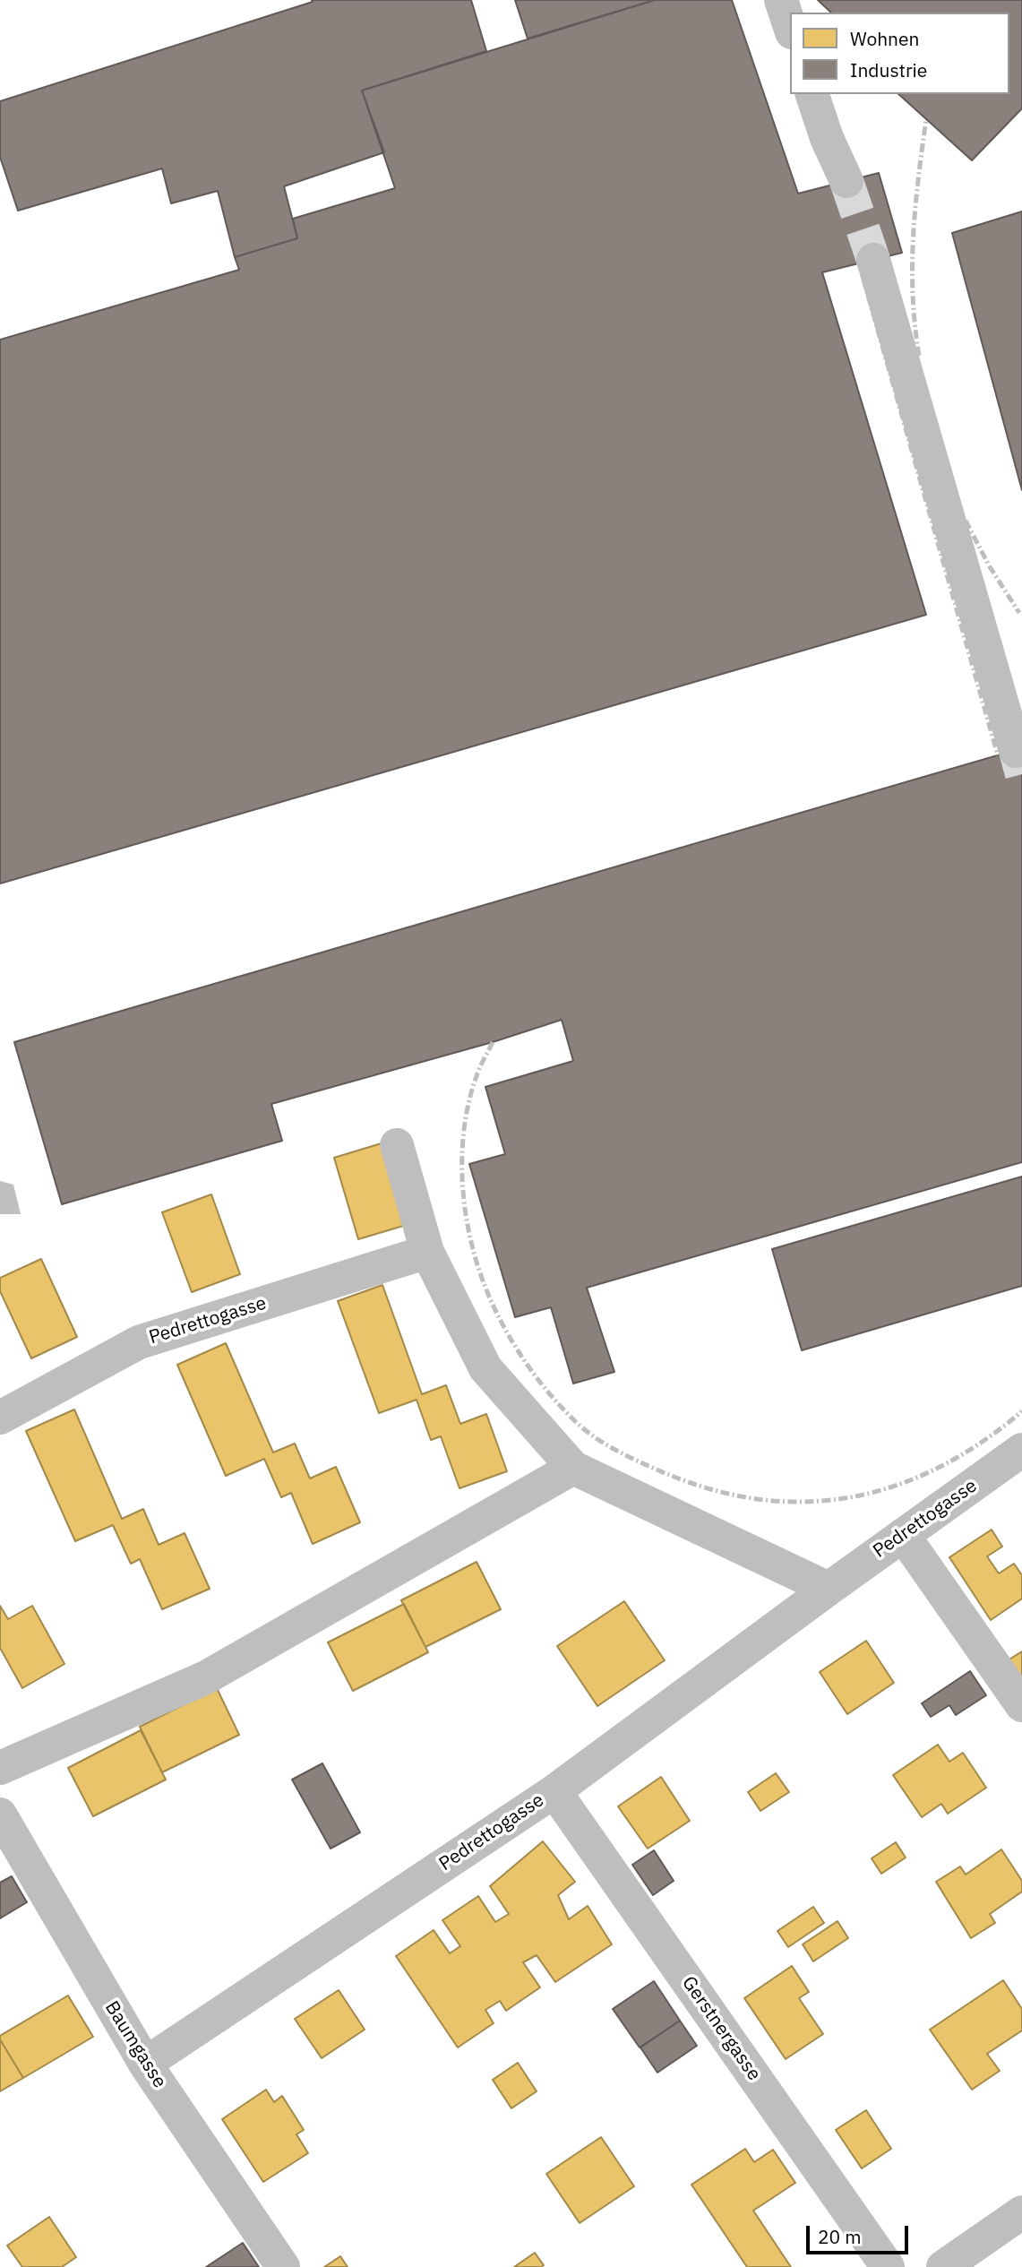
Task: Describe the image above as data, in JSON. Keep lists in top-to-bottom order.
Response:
{
  "streets": {
    "street": ["Pedrettogasse", "Gerstnergasse", "Baumgasse"]
  },
  "crossings": [
    ["Pedrettogasse", "Gerstnergasse"],
    ["Pedrettogasse", "Baumgasse"]
  ],
  "legend": ["Wohnen", "Industrie"],
  "scale_bar": "20 m"
}
